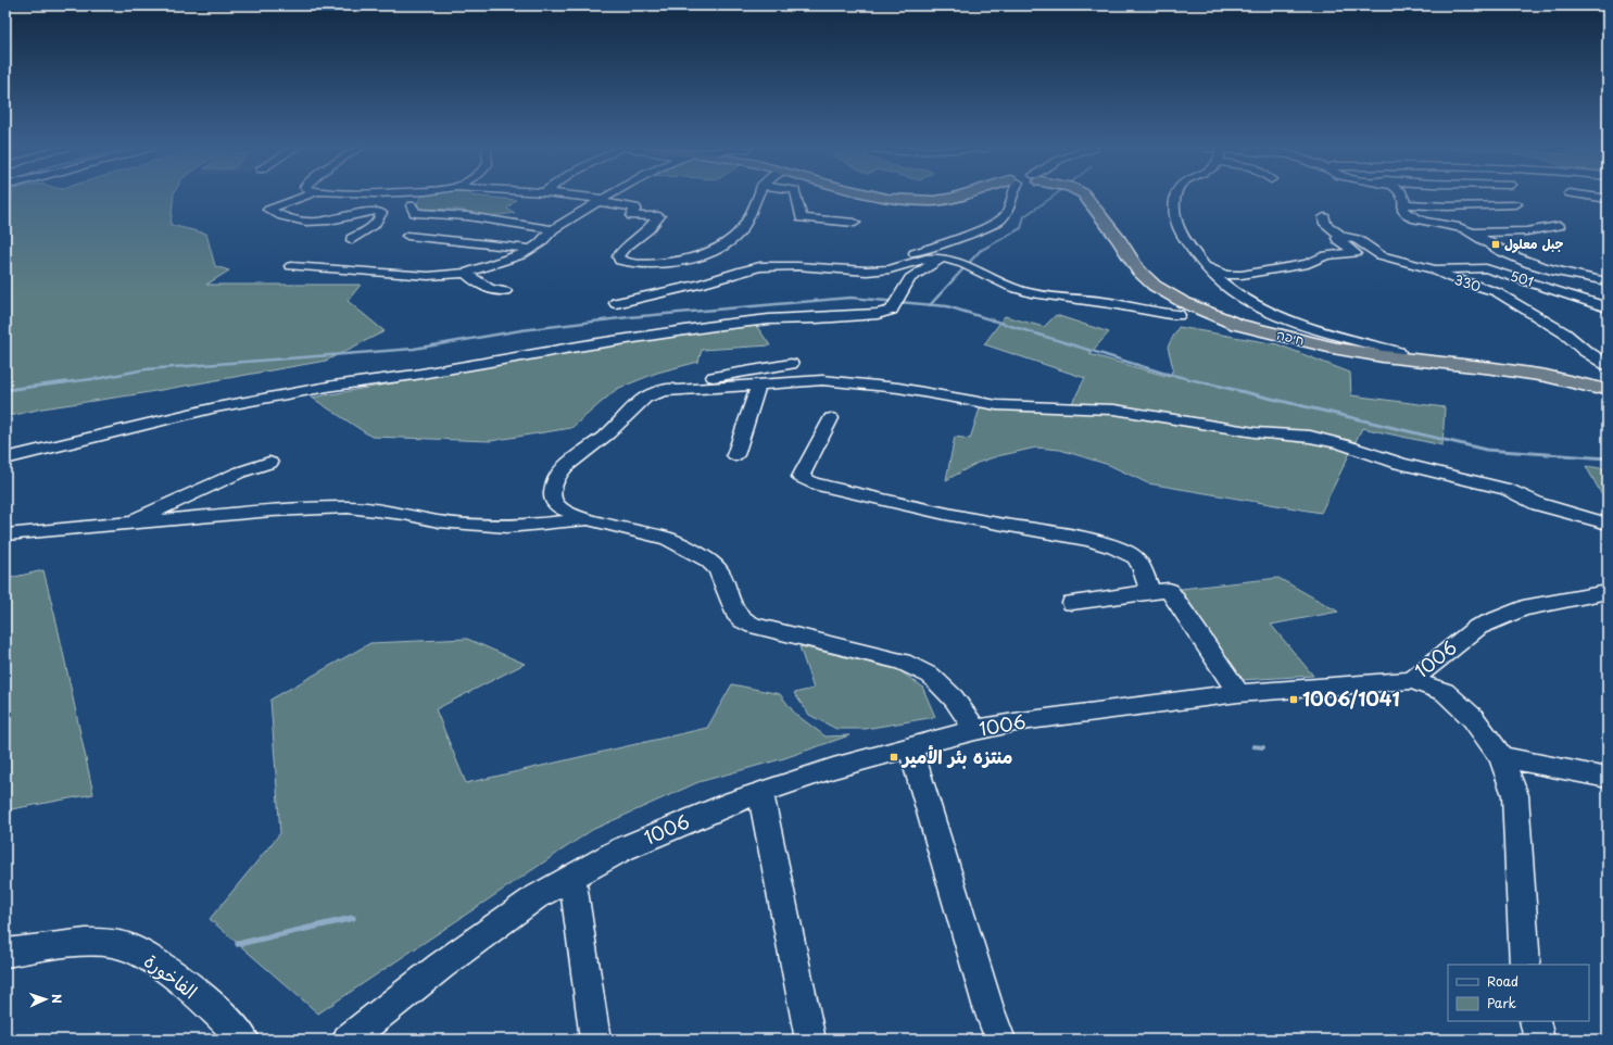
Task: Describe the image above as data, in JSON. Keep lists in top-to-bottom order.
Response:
{
  "streets": {
    "highway": ["חיפה"],
    "street": [
      "501",
      "330",
      "1006",
      "الفاخورة"
    ]
  },
  "crossings": [
    ["501", "330"],
    ["330", "חיפה"]
  ],
  "places": {
    "transit": ["جبل معلول", "1006/1041", "منتزه بئر الأمير"]
  },
  "legend": ["Road", "Park"],
  "north": "right"
}
